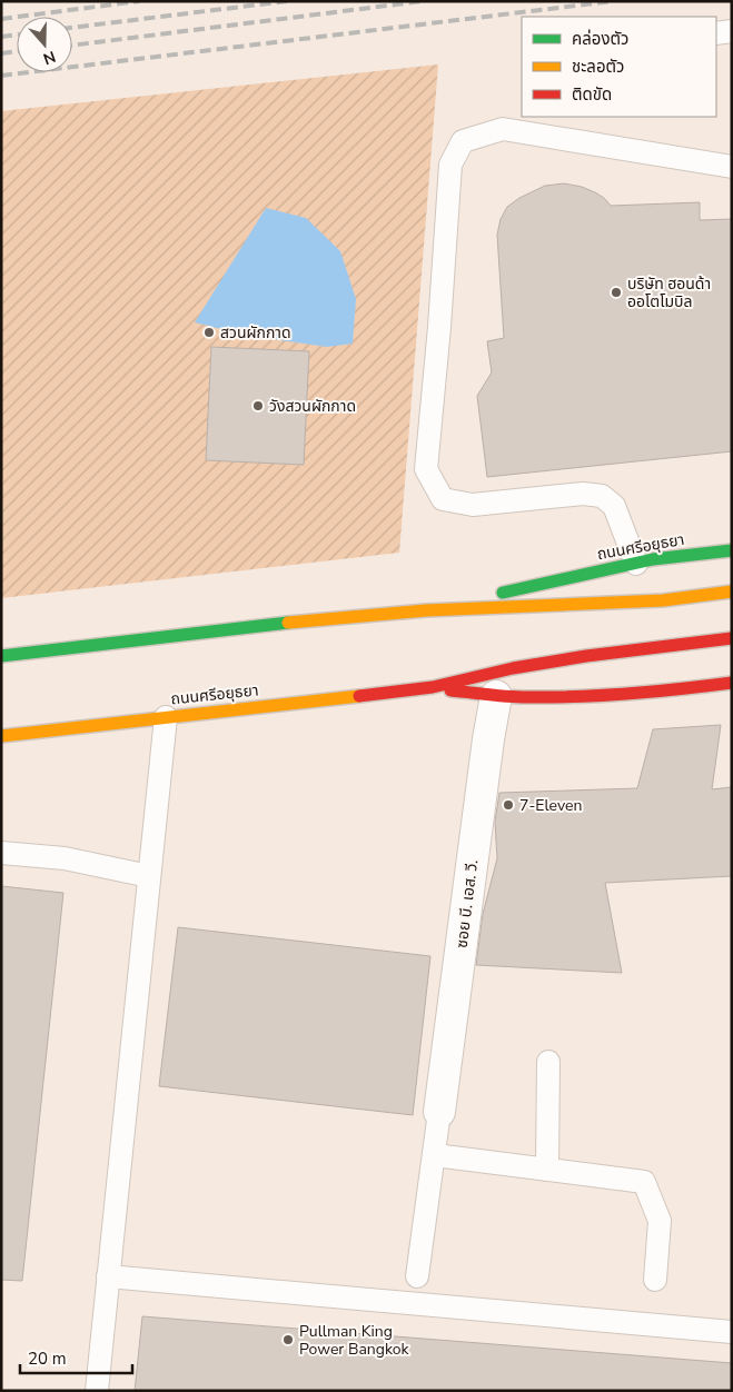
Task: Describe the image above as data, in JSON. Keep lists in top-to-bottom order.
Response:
{
  "streets": {
    "main road": ["ถนนศรีอยุธยา"],
    "street": ["ซอย บี. เอส. วี."]
  },
  "crossings": [
    ["ถนนศรีอยุธยา", "ซอย บี. เอส. วี."]
  ],
  "places": [
    "บริษัท ฮอนด้า ออโตโมบิล",
    "สวนผักกาด",
    "วังสวนผักกาด",
    "7-Eleven",
    "Pullman King Power Bangkok"
  ],
  "legend": ["คล่องตัว", "ชะลอตัว", "ติดขัด"],
  "scale_bar": "20 m",
  "north": "bottom"
}
